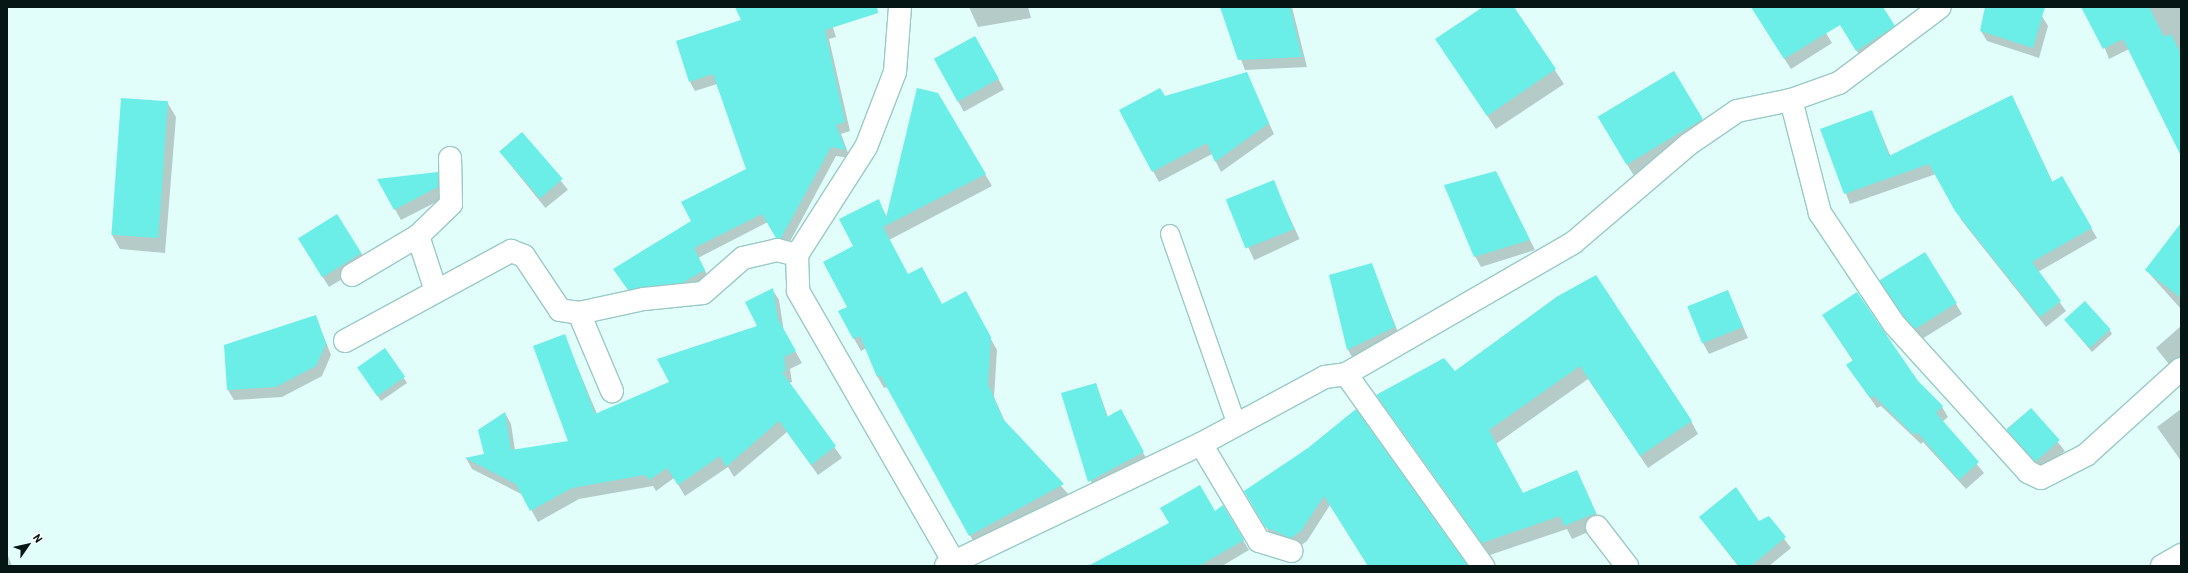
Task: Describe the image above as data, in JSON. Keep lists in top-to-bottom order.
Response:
{
  "north": "top right"
}
